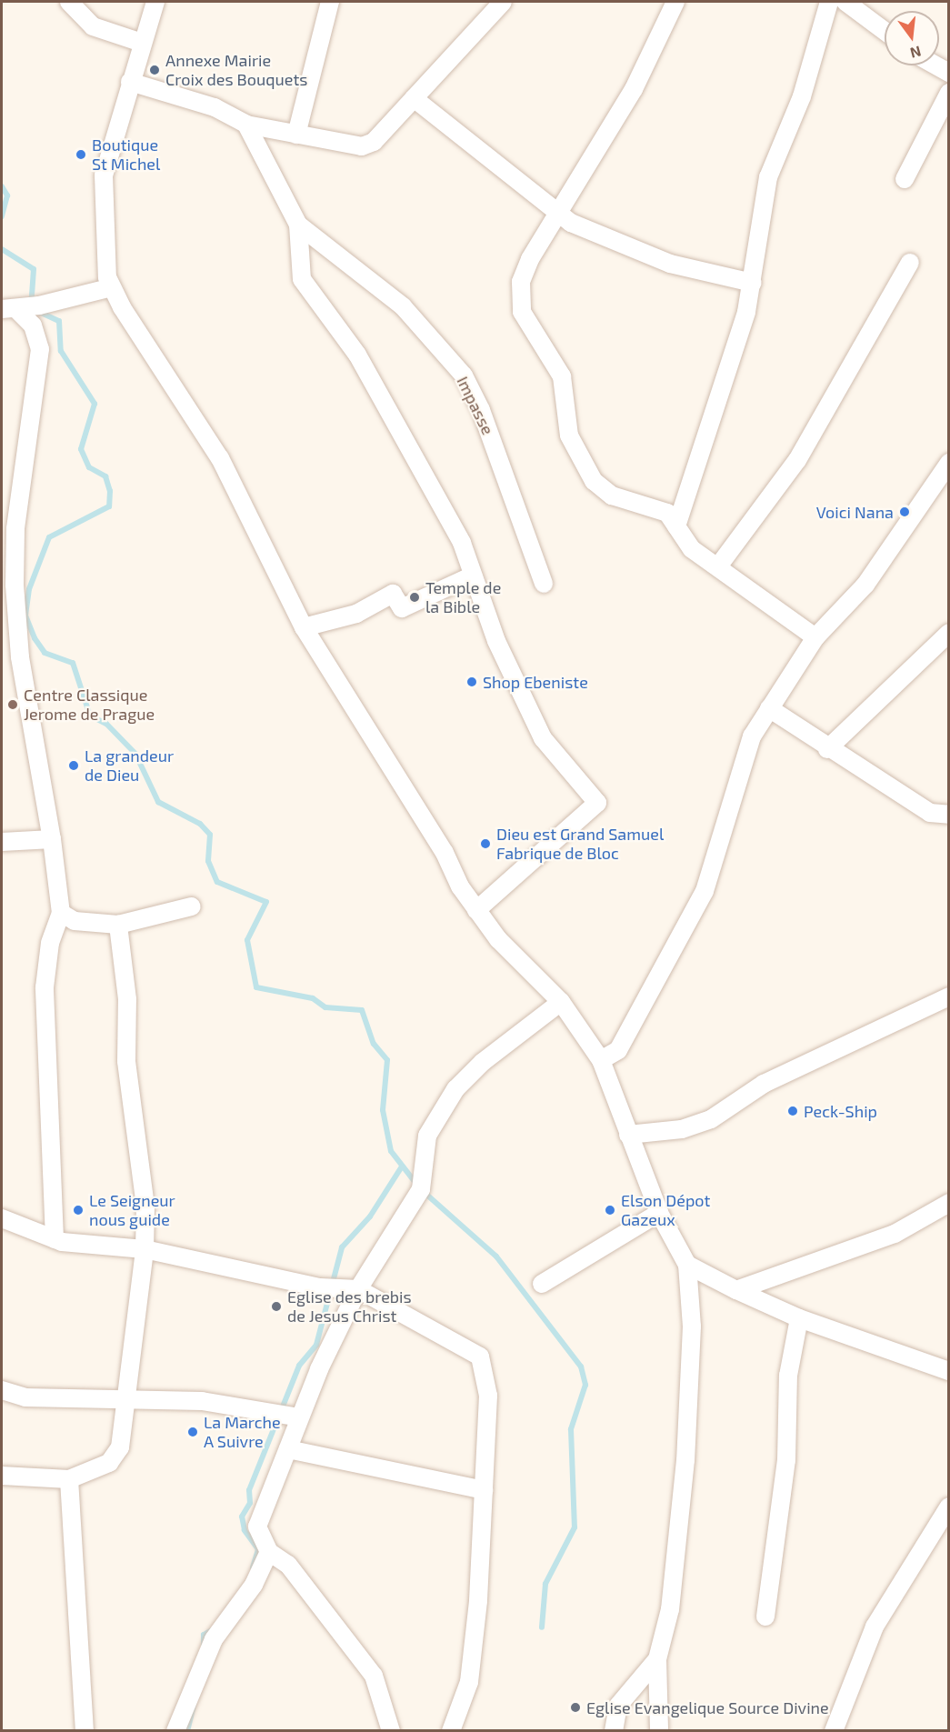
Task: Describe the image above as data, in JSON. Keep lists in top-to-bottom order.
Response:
{
  "streets": {
    "street": ["Impasse"]
  },
  "places": [
    "Annexe Mairie Croix des Bouquets",
    "Boutique St Michel",
    "Voici Nana",
    "Temple de la Bible",
    "Shop Ebeniste",
    "Centre Classique Jerome de Prague",
    "La grandeur de Dieu",
    "Dieu est Grand Samuel Fabrique de Bloc",
    "Peck-Ship",
    "Le Seigneur nous guide",
    "Elson Dépot Gazeux",
    "Eglise des brebis de Jesus Christ",
    "La Marche A Suivre",
    "Eglise Evangelique Source Divine"
  ],
  "north": "bottom"
}
